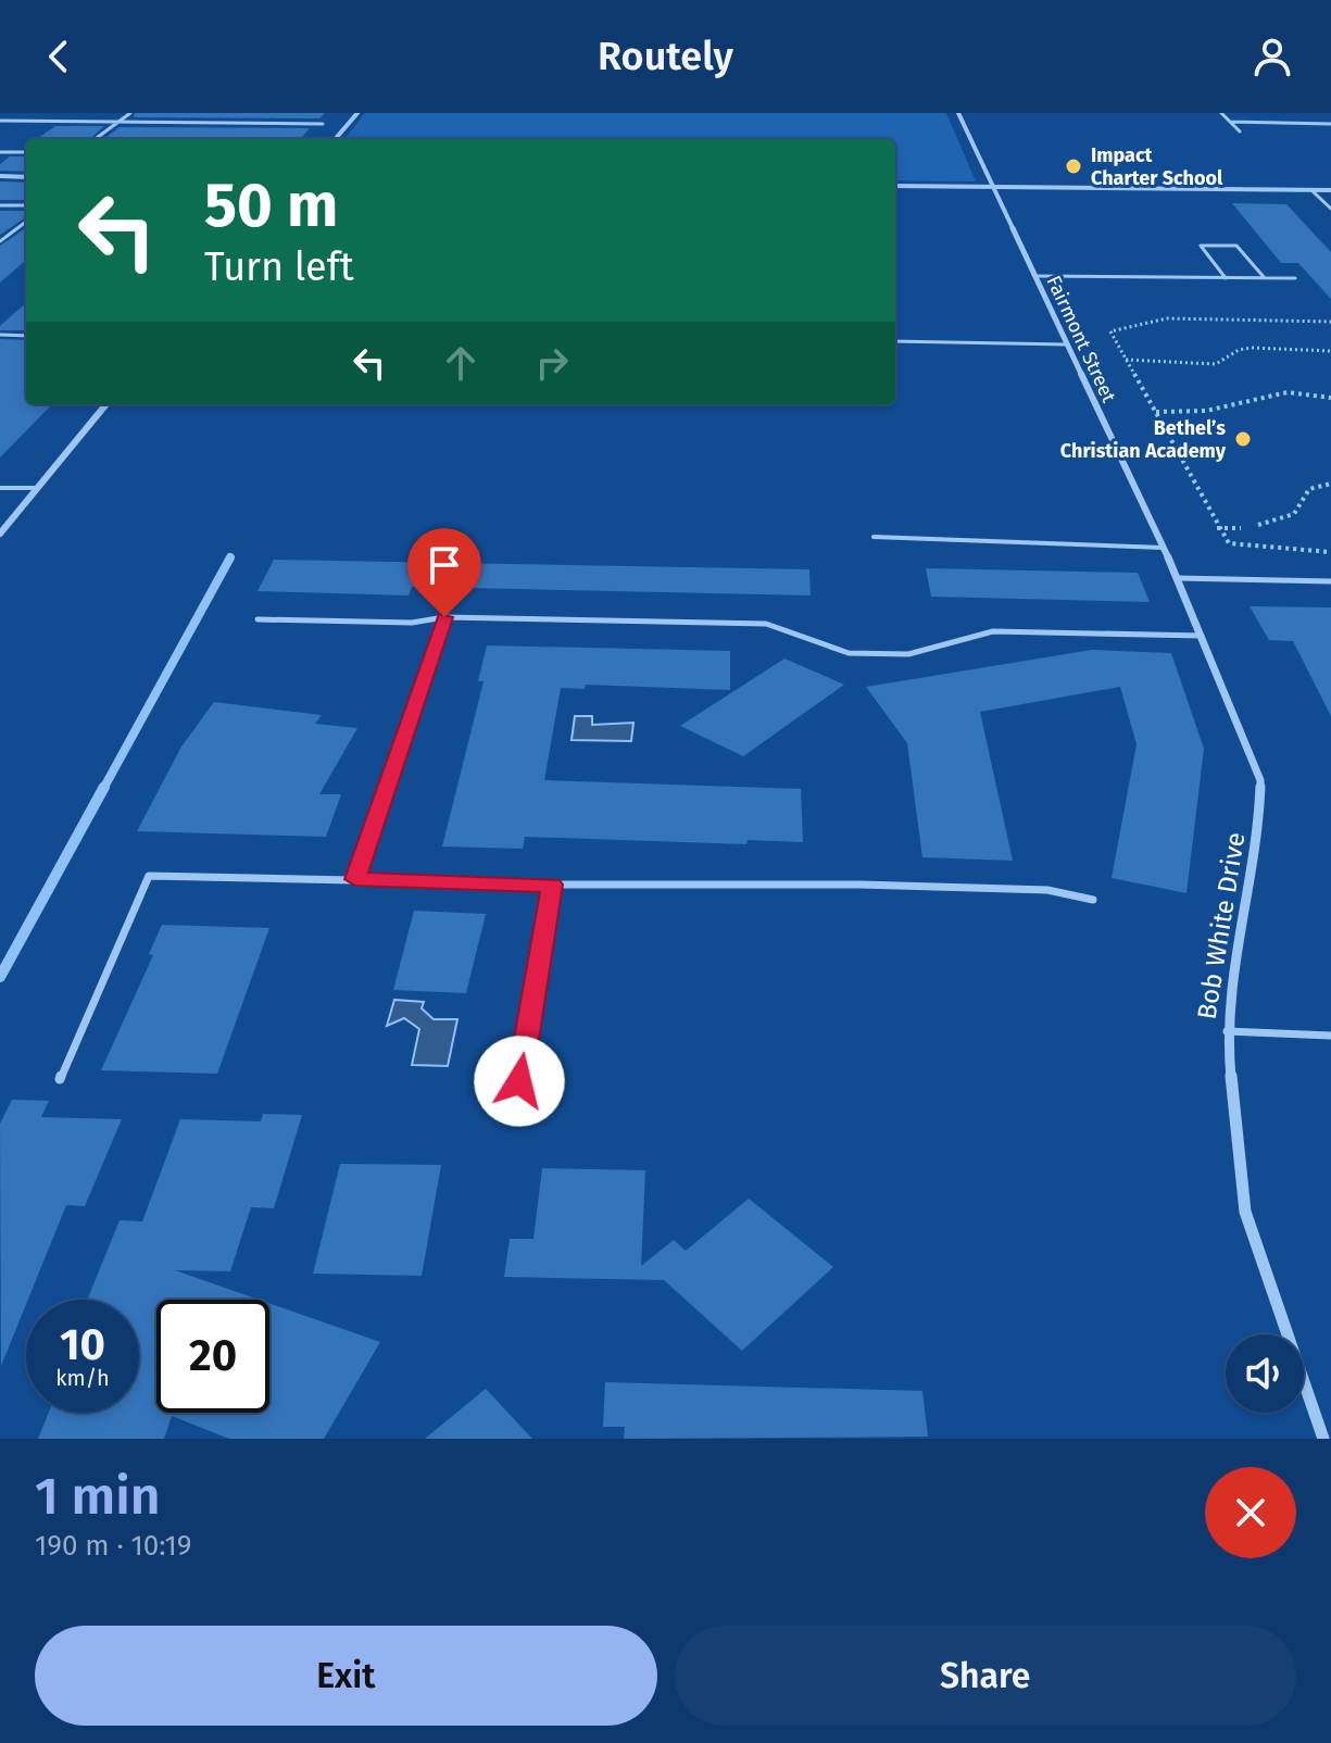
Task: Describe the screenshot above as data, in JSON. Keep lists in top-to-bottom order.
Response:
{
  "streets": {
    "street": ["Fairmont Street", "Bob White Drive"]
  },
  "crossings": [
    ["Fairmont Street", "Bob White Drive"]
  ],
  "places": ["Impact Charter School", "Bethel’s Christian Academy"],
  "page": {
    "header": "Routely",
    "turn": ["50 m", "Turn left"],
    "speed": "10 km/h",
    "limit": "20",
    "heading": ["1 min", "190 m · 10:19"],
    "buttons": ["Exit", "Share"]
  }
}
